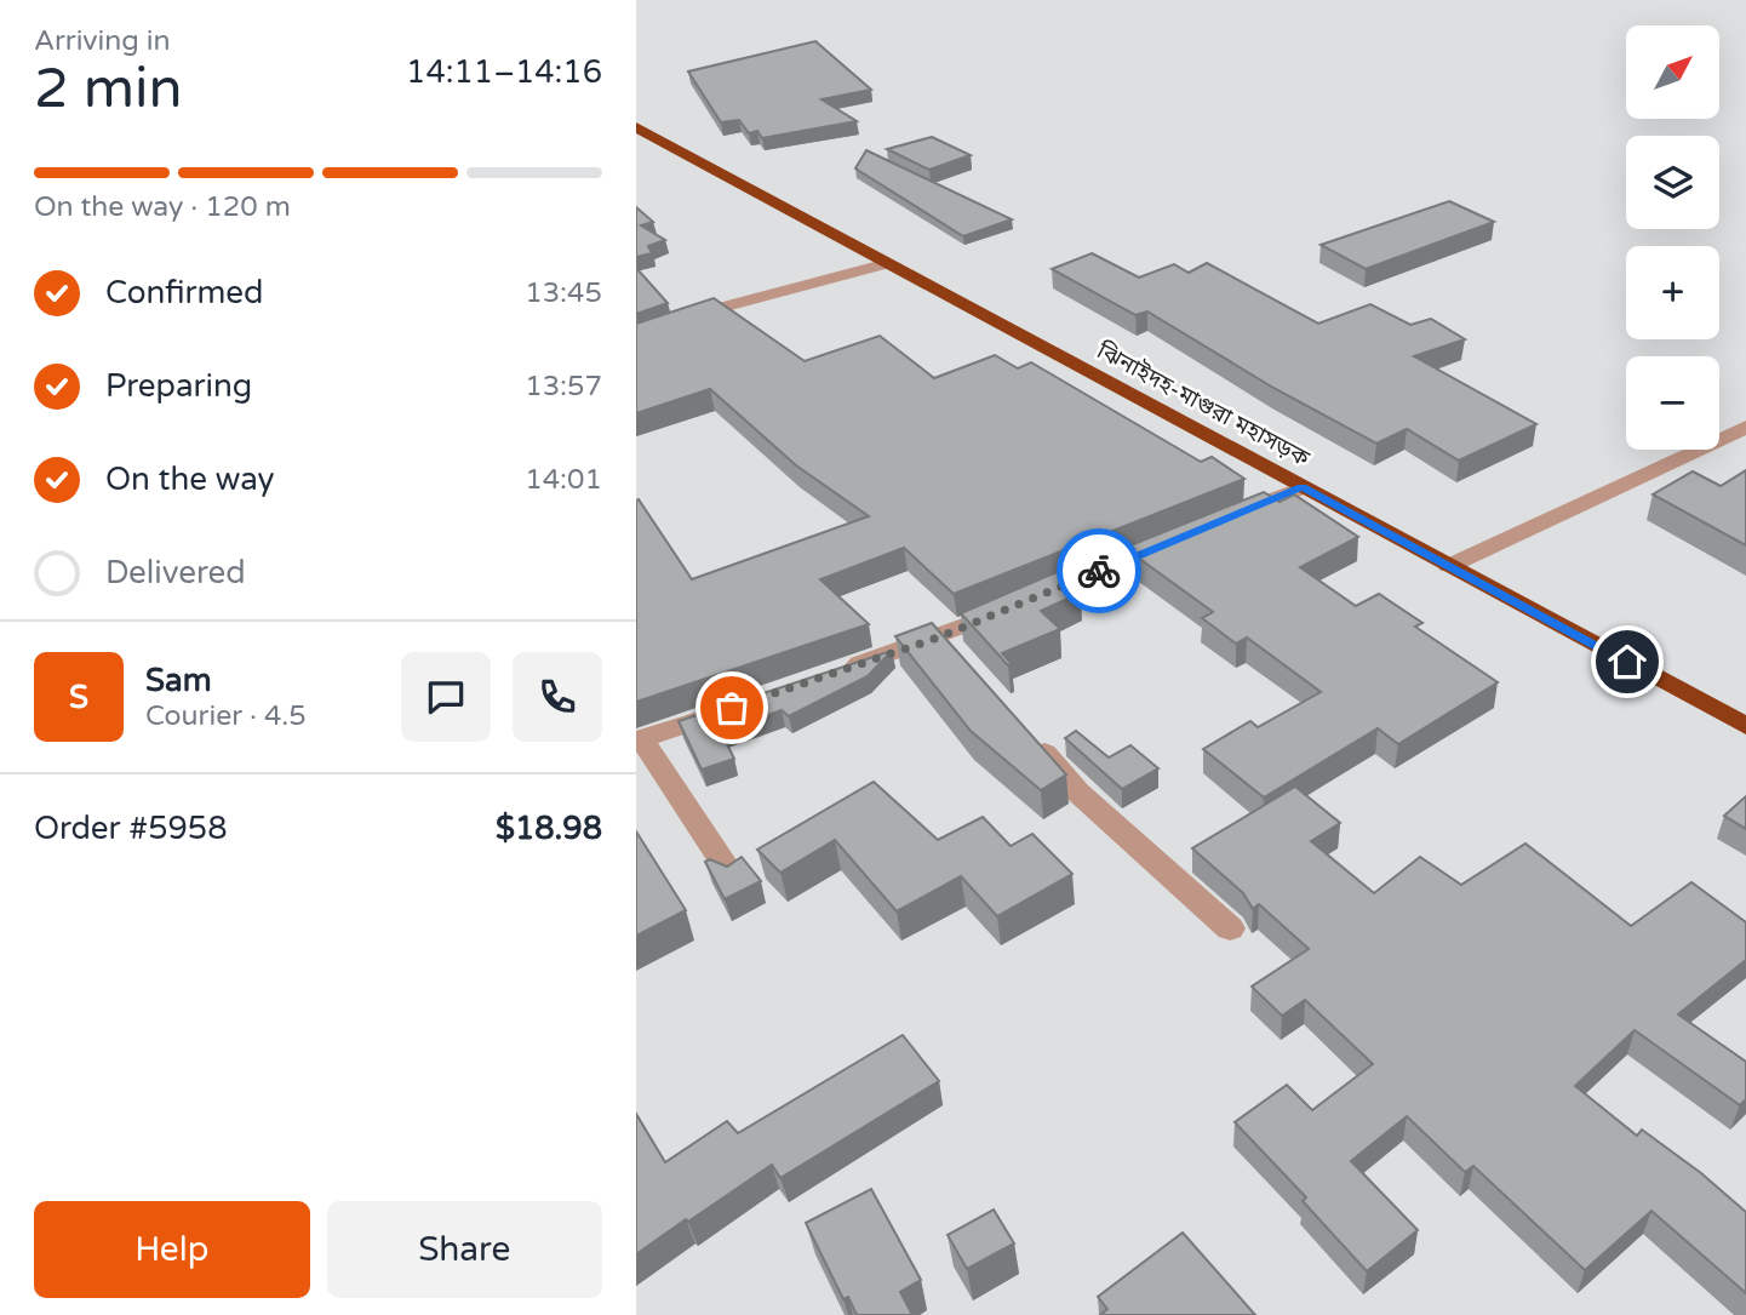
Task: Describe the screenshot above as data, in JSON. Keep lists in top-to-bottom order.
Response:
{
  "streets": {
    "highway": ["ঝিনাইদহ-মাগুরা মহাসড়ক"]
  },
  "north": "top right",
  "page": {
    "heading": ["2 min", "Arriving in", "14:11–14:16"],
    "panel": [
      "Sam",
      "Courier · 4.5",
      "Order #5958",
      "$18.98"
    ],
    "map_buttons": ["+", "−"],
    "bar": "On the way · 120 m",
    "list": [
      ["Confirmed", "13:45"],
      ["Preparing", "13:57"],
      ["On the way", "14:01"],
      "Delivered"
    ],
    "round": "S",
    "buttons": ["Help", "Share"]
  }
}
